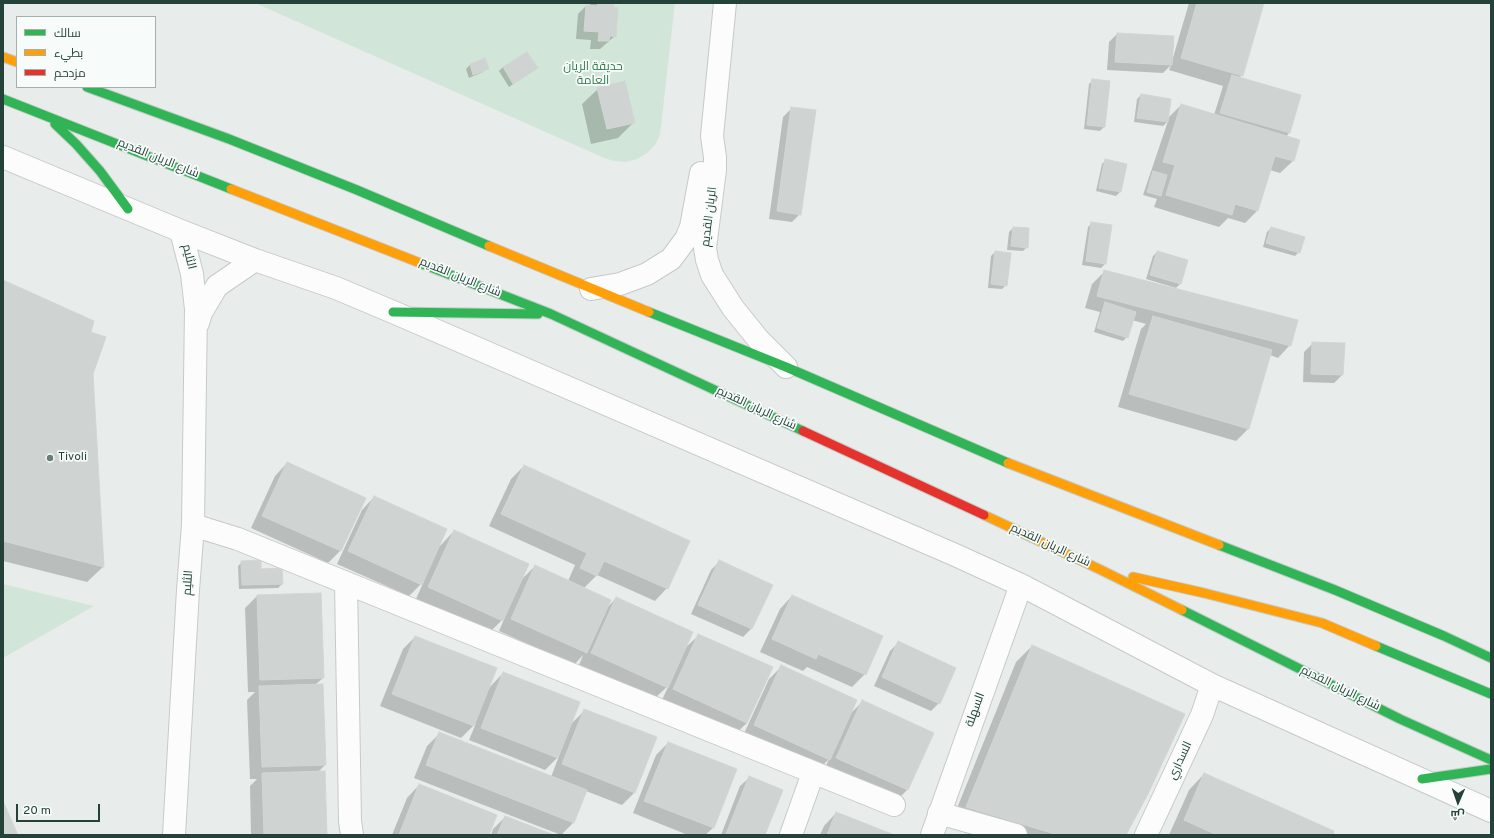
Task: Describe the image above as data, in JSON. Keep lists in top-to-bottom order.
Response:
{
  "streets": {
    "street": [
      "شارع الريان القديم",
      "الريان القديم",
      "الثليم",
      "السهلة",
      "السداري"
    ]
  },
  "parks": ["حديقة الريان العامة"],
  "places": ["Tivoli"],
  "legend": ["سالك", "بطيء", "مزدحم"],
  "scale_bar": "20 m",
  "north": "bottom"
}
